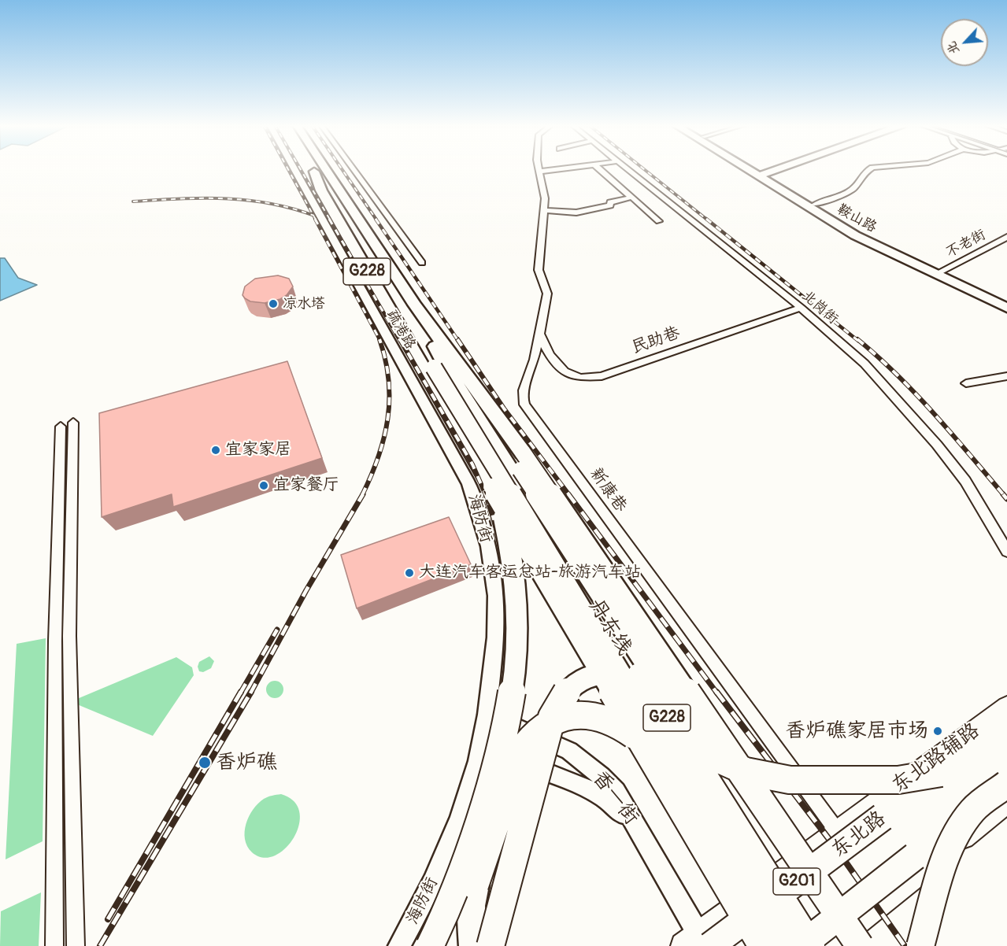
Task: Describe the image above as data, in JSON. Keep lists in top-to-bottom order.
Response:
{
  "streets": {
    "highway": [
      "G228",
      "疏港路",
      "丹东线",
      "东北路",
      "G201"
    ],
    "main road": ["鞍山路", "东北路辅路"],
    "street": [
      "不老街",
      "北岗街",
      "民助巷",
      "新康巷",
      "海防街",
      "香一街"
    ]
  },
  "crossings": [
    ["鞍山路", "不老街"],
    ["G228", "疏港路"],
    ["北岗街", "民助巷"],
    ["疏港路", "丹东线"],
    ["民助巷", "新康巷"],
    ["新康巷", "东北路辅路"],
    ["海防街", "香一街"],
    ["东北路辅路", "东北路"]
  ],
  "places": [
    "凉水塔",
    "宜家家居",
    "宜家餐厅",
    "大连汽车客运总站-旅游汽车站",
    "香炉礁家居市场",
    "香炉礁"
  ],
  "north": "bottom left"
}
